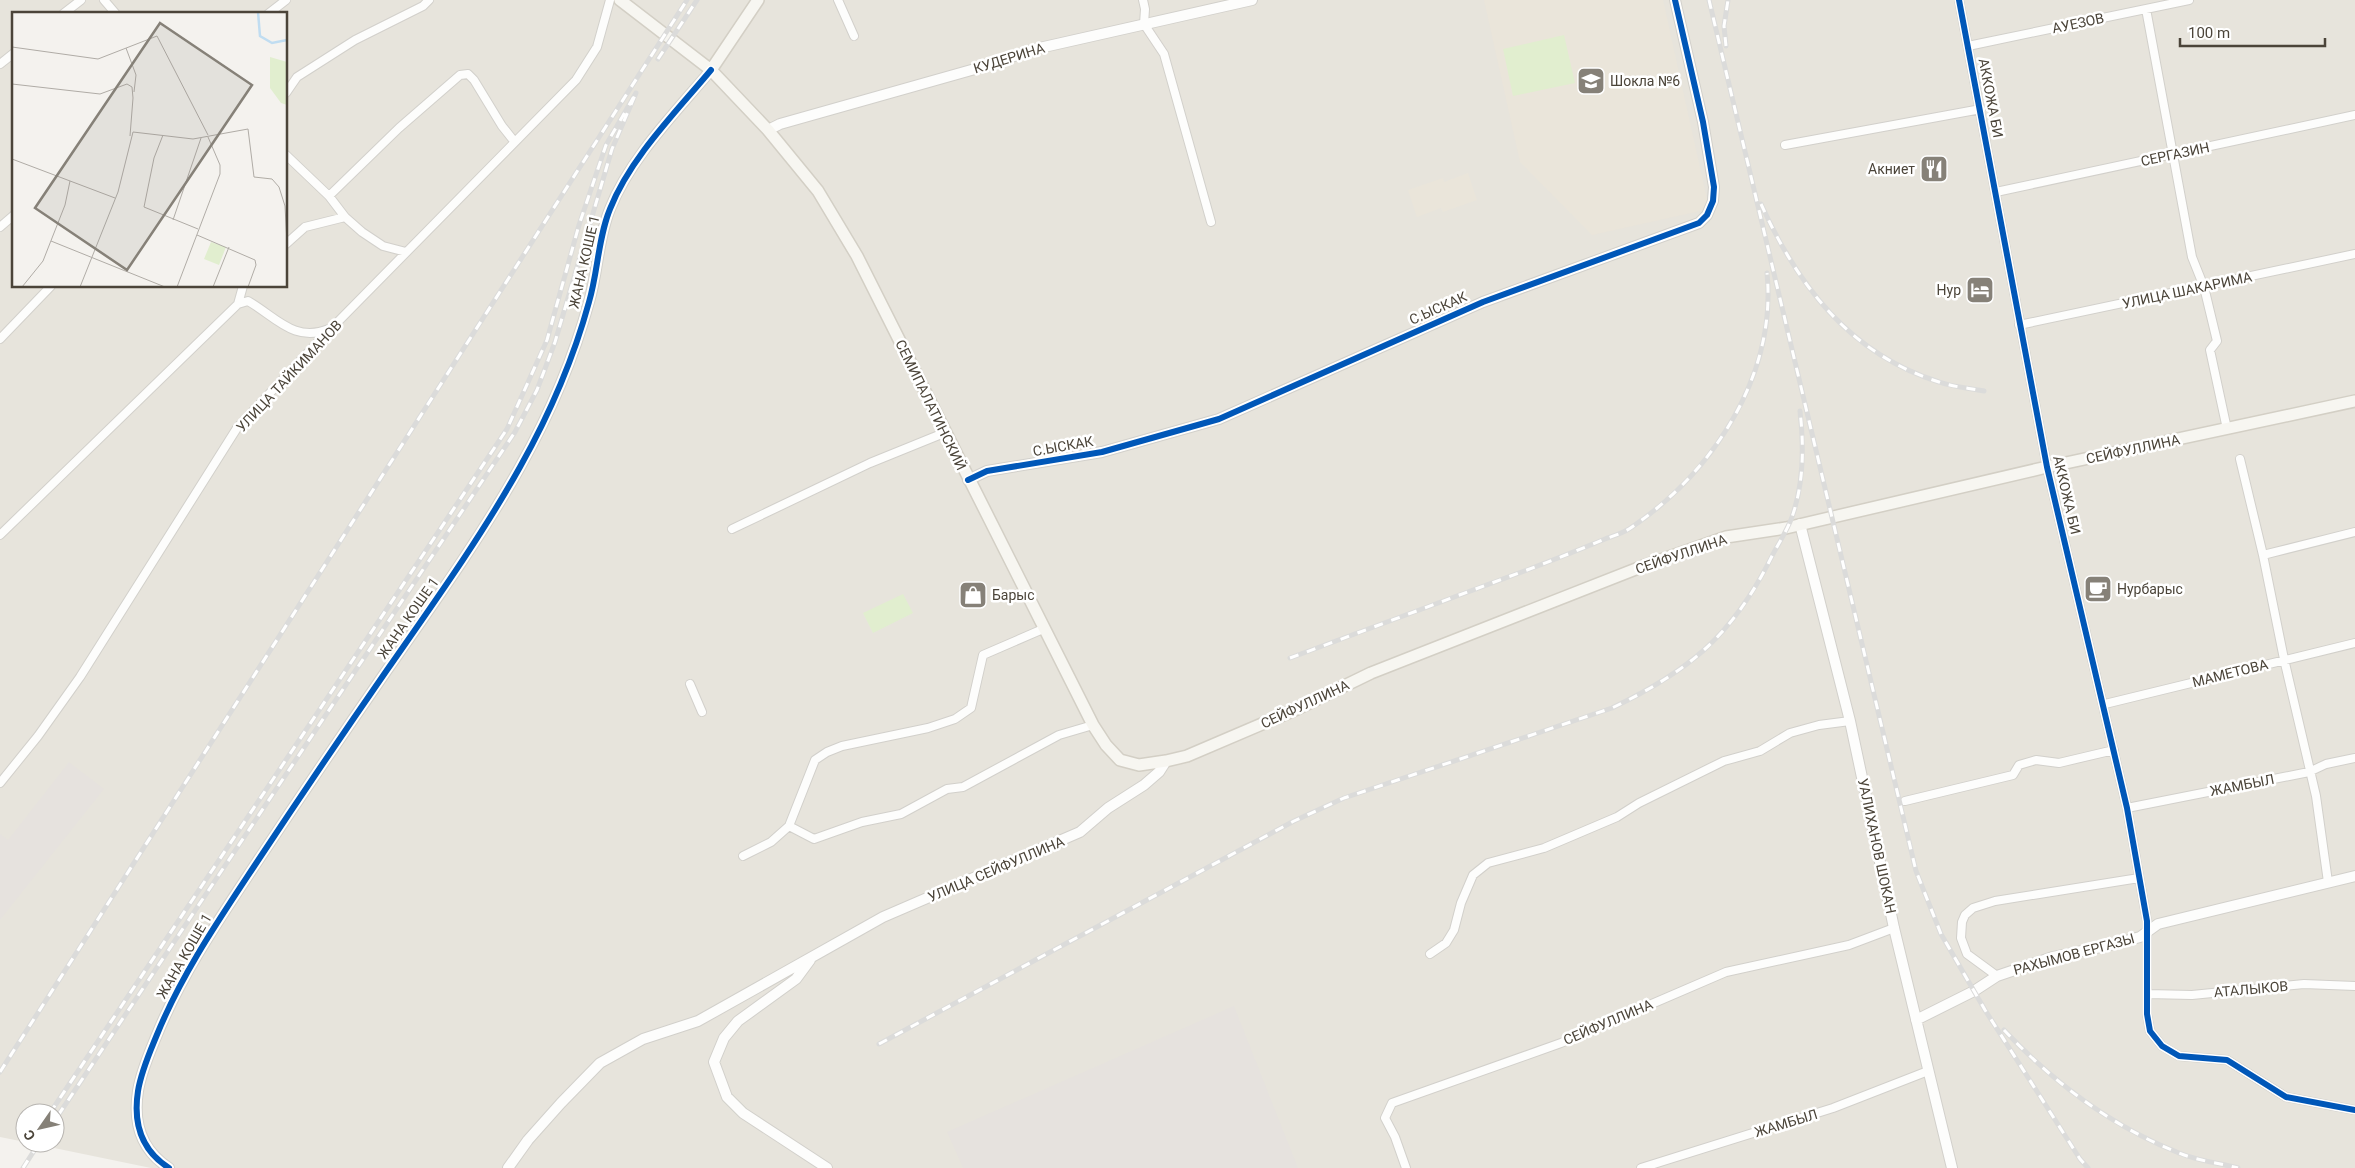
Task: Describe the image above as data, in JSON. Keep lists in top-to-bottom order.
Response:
{
  "streets": {
    "main road": ["СЕМИПАЛАТИНСКИЙ", "СЕЙФУЛЛИНА"],
    "street": [
      "АУЕЗОВ",
      "КУДЕРИНА",
      "АККОЖА БИ",
      "СЕРГАЗИН",
      "ЖАНА КОШЕ 1",
      "УЛИЦА ШАКАРИМА",
      "С.ЫСКАК",
      "УЛИЦА ТАЙКИМАНОВ",
      "МАМЕТОВА",
      "ЖАМБЫЛ",
      "УАЛИХАНОВ ШОКАН",
      "УЛИЦА СЕЙФУЛЛИНА",
      "РАХЫМОВ ЕРГАЗЫ",
      "АТАЛЫКОВ"
    ]
  },
  "crossings": [
    ["АУЕЗОВ", "АККОЖА БИ"],
    ["КУДЕРИНА", "СЕМИПАЛАТИНСКИЙ"],
    ["АККОЖА БИ", "СЕРГАЗИН"],
    ["АККОЖА БИ", "УЛИЦА ШАКАРИМА"],
    ["АККОЖА БИ", "СЕЙФУЛЛИНА"],
    ["АККОЖА БИ", "МАМЕТОВА"],
    ["АККОЖА БИ", "ЖАМБЫЛ"],
    ["АККОЖА БИ", "РАХЫМОВ ЕРГАЗЫ"],
    ["АККОЖА БИ", "АТАЛЫКОВ"],
    ["ЖАНА КОШЕ 1", "СЕМИПАЛАТИНСКИЙ"],
    ["С.ЫСКАК", "СЕМИПАЛАТИНСКИЙ"],
    ["СЕМИПАЛАТИНСКИЙ", "СЕЙФУЛЛИНА"],
    ["СЕЙФУЛЛИНА", "УАЛИХАНОВ ШОКАН"],
    ["СЕЙФУЛЛИНА", "УЛИЦА СЕЙФУЛЛИНА"],
    ["ЖАМБЫЛ", "УАЛИХАНОВ ШОКАН"],
    ["УАЛИХАНОВ ШОКАН", "РАХЫМОВ ЕРГАЗЫ"]
  ],
  "places": {
    "school or university": ["Шокла №6"],
    "restaurant": ["Акниет"],
    "hotel": ["Нур"],
    "cafe": ["Нурбарыс"],
    "shop": ["Барыс"]
  },
  "scale_bar": "100 m",
  "north": "bottom left"
}
